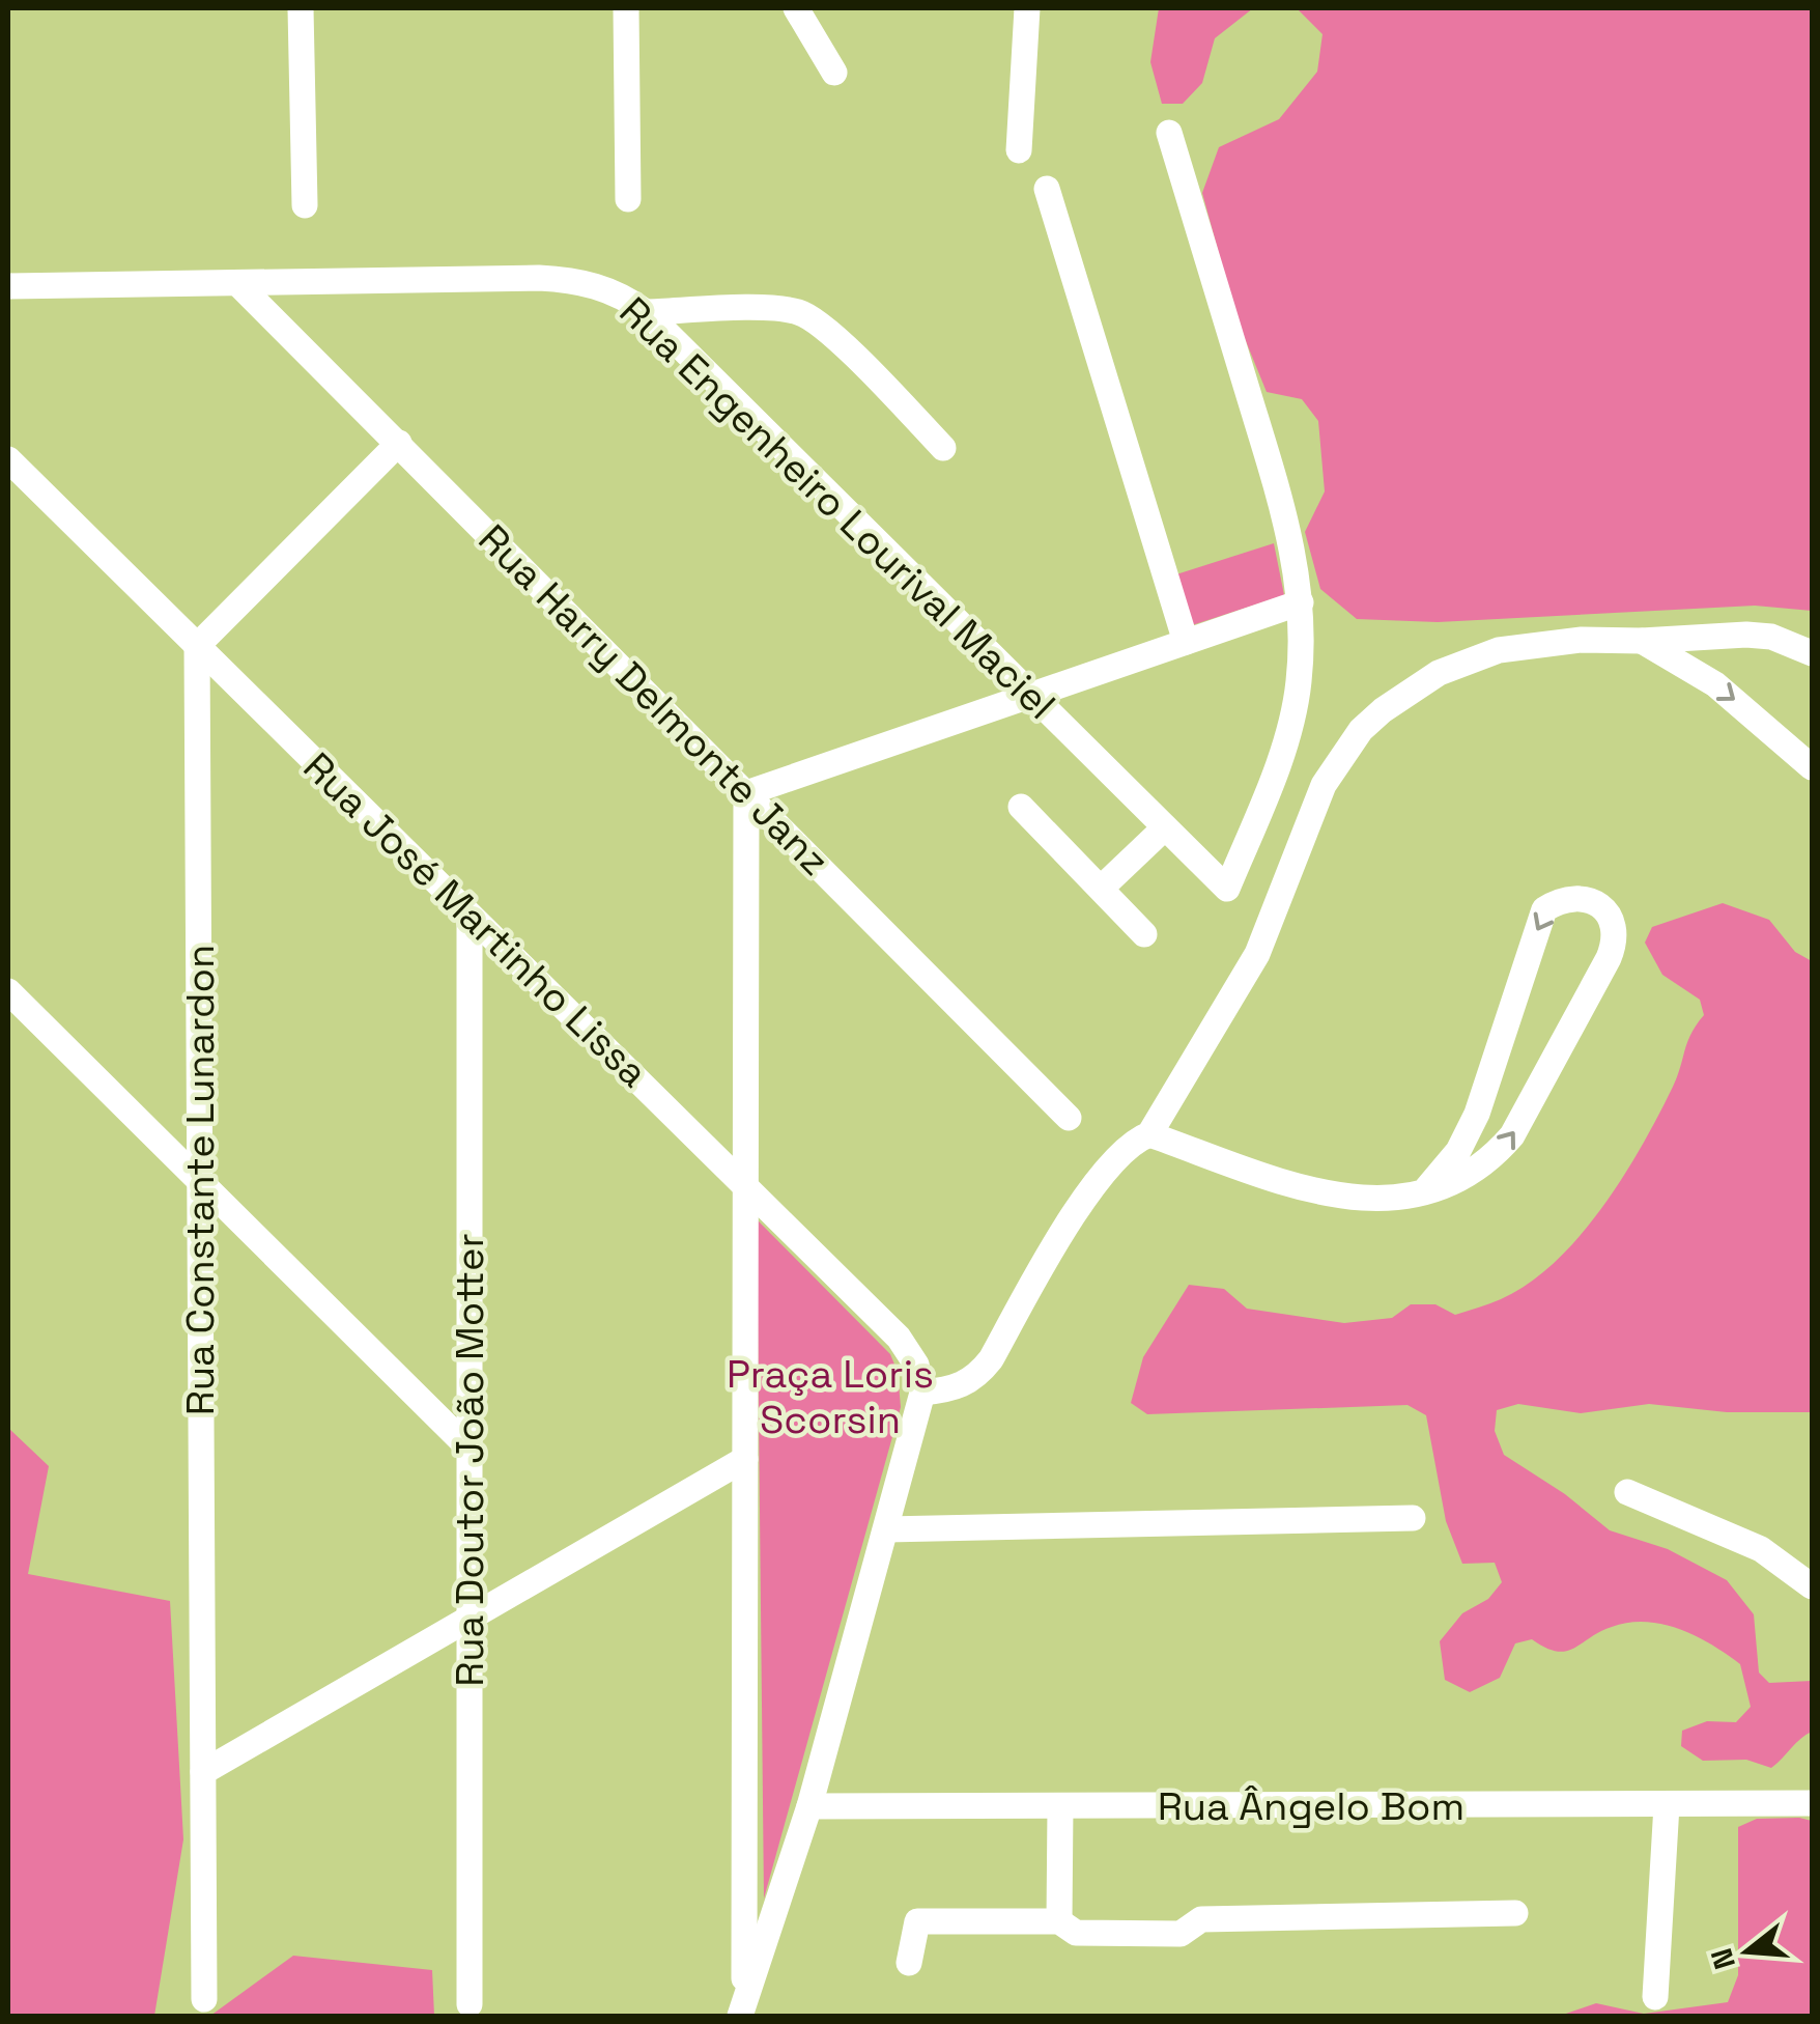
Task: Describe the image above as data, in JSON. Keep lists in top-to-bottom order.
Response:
{
  "streets": {
    "street": [
      "Rua Engenheiro Lourival Maciel",
      "Rua Harry Delmonte Janz",
      "Rua José Martinho Lissa",
      "Rua Constante Lunardon",
      "Rua Doutor João Motter",
      "Rua Ângelo Bom"
    ]
  },
  "crossings": [
    ["Rua Engenheiro Lourival Maciel", "Rua Harry Delmonte Janz"],
    ["Rua José Martinho Lissa", "Rua Constante Lunardon"],
    ["Rua José Martinho Lissa", "Rua Doutor João Motter"]
  ],
  "parks": ["Praça Loris Scorsin"],
  "north": "left"
}
